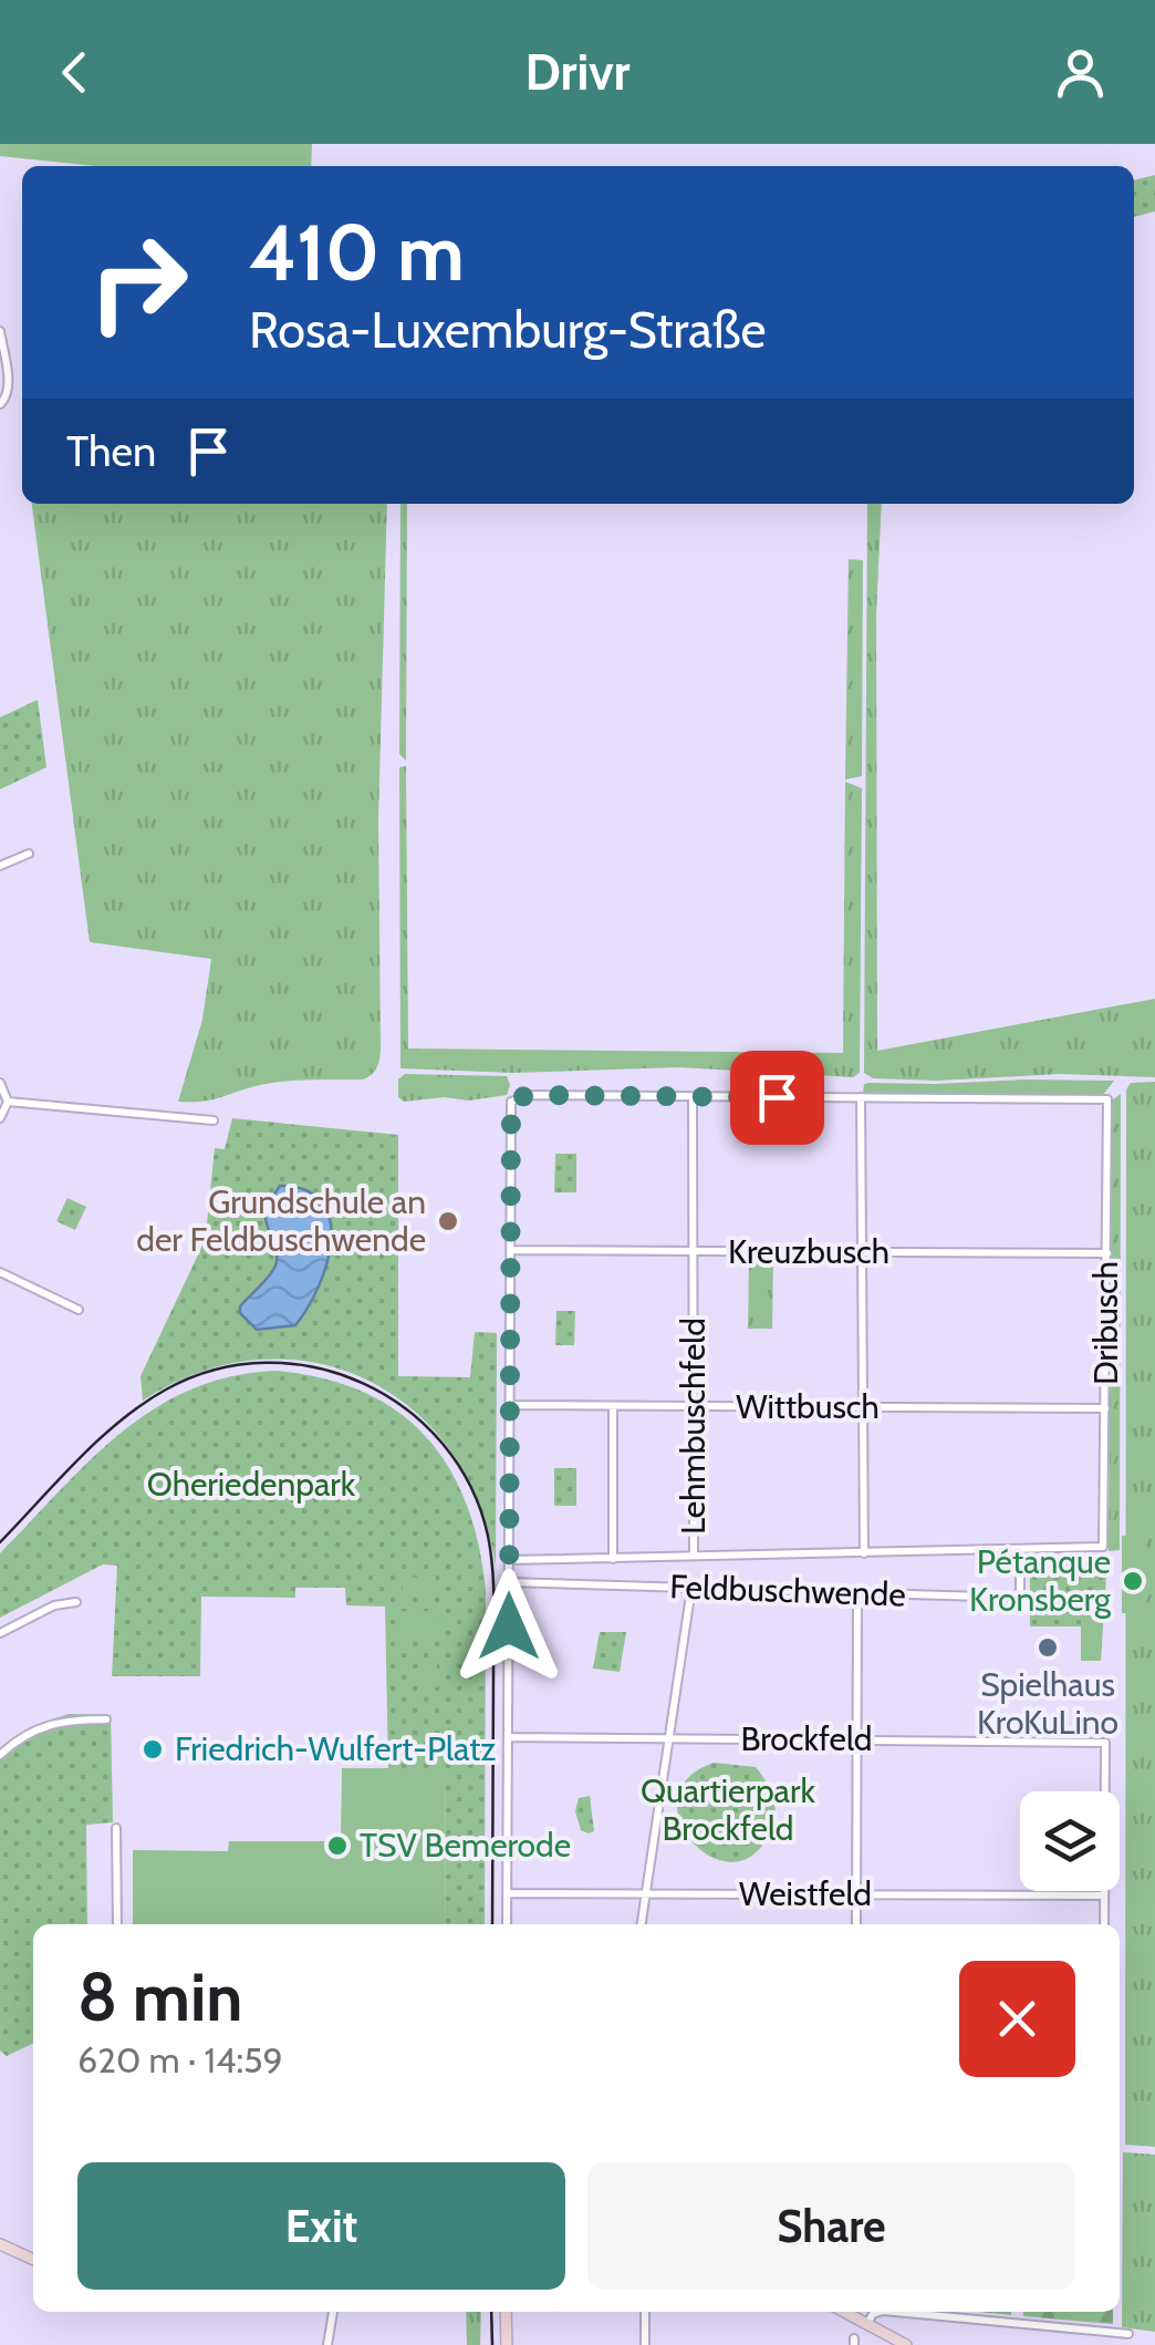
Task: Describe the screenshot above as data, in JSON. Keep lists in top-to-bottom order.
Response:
{
  "streets": {
    "street": [
      "Kreuzbusch",
      "Dribusch",
      "Wittbusch",
      "Lehmbuschfeld",
      "Feldbuschwende",
      "Brockfeld",
      "Weistfeld"
    ]
  },
  "crossings": [
    ["Kreuzbusch", "Dribusch"],
    ["Kreuzbusch", "Lehmbuschfeld"],
    ["Dribusch", "Wittbusch"],
    ["Dribusch", "Feldbuschwende"],
    ["Wittbusch", "Lehmbuschfeld"],
    ["Lehmbuschfeld", "Feldbuschwende"],
    ["Brockfeld", "Weistfeld"]
  ],
  "parks": ["Oheriedenpark", "Quartierpark Brockfeld"],
  "places": [
    "Grundschule an der Feldbuschwende",
    "Pétanque Kronsberg",
    "Spielhaus KroKuLino",
    "Friedrich-Wulfert-Platz",
    "TSV Bemerode"
  ],
  "page": {
    "header": "Drivr",
    "turn": ["410 m", "Rosa-Luxemburg-Straße"],
    "then": "Then",
    "heading": ["8 min", "620 m · 14:59"],
    "buttons": ["Exit", "Share"]
  }
}
